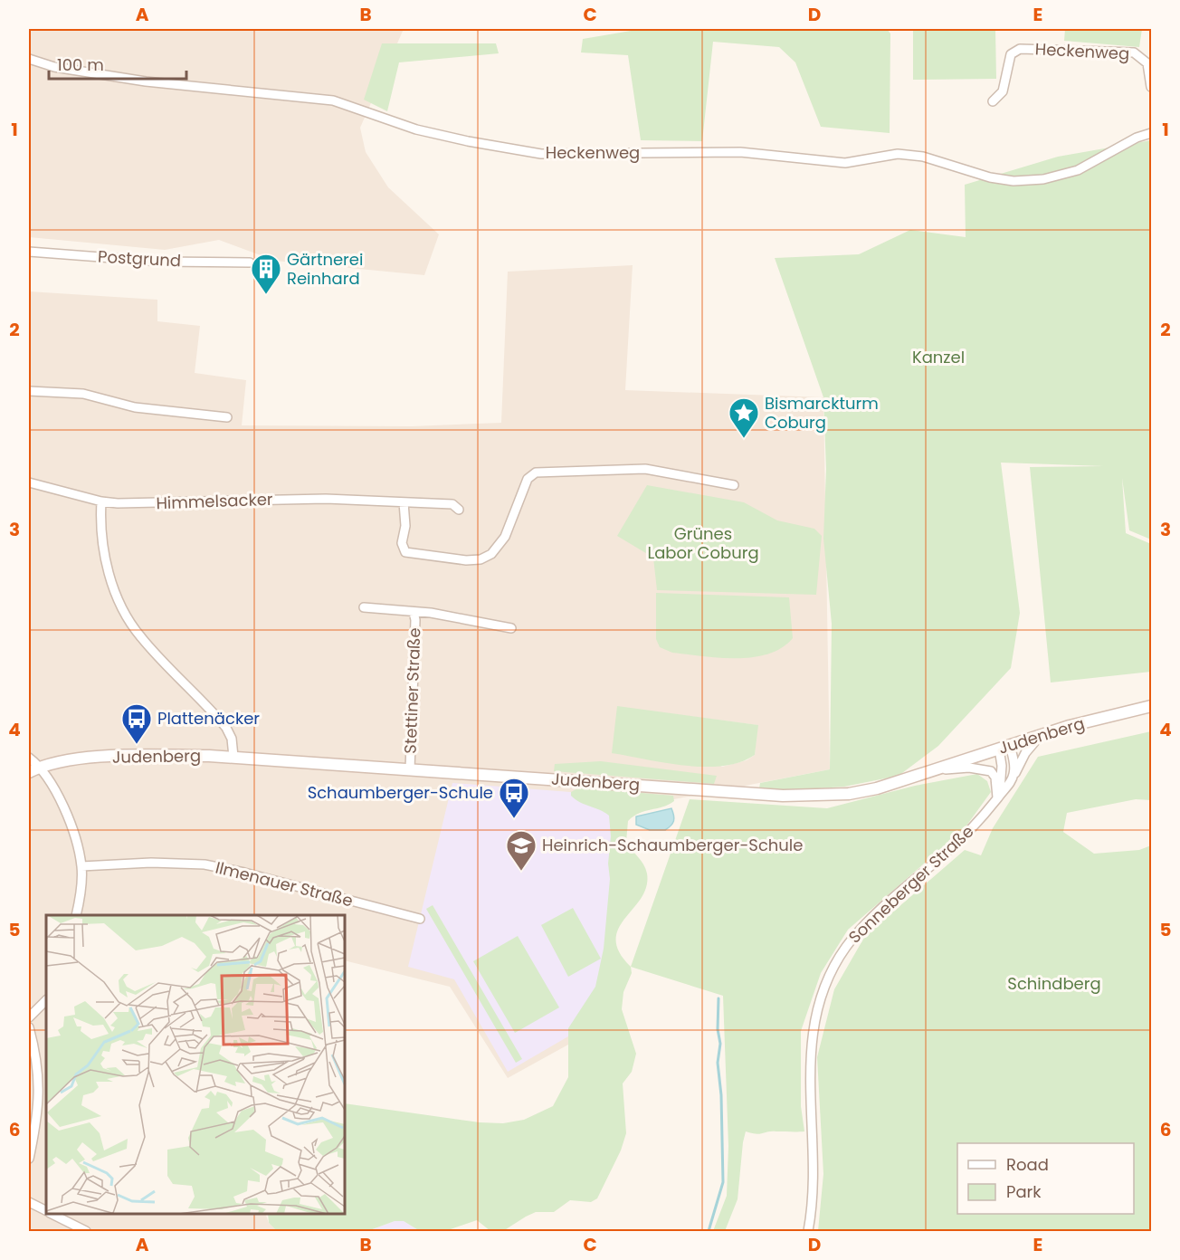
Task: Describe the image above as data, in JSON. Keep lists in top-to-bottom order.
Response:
{
  "streets": {
    "street": [
      "Heckenweg",
      "Postgrund",
      "Himmelsacker",
      "Stettiner Straße",
      "Judenberg",
      "Ilmenauer Straße",
      "Sonneberger Straße"
    ]
  },
  "crossings": [
    ["Stettiner Straße", "Judenberg"],
    ["Judenberg", "Sonneberger Straße"]
  ],
  "parks": ["Kanzel", "Grünes Labor Coburg", "Schindberg"],
  "places": {
    "building": ["Gärtnerei Reinhard"],
    "place": ["Bismarckturm Coburg"],
    "bus stop": ["Plattenäcker", "Schaumberger-Schule"],
    "school or university": ["Heinrich-Schaumberger-Schule"]
  },
  "legend": ["Road", "Park"],
  "scale_bar": "100 m",
  "grid": {
    "columns": [
      "A",
      "B",
      "C",
      "D",
      "E"
    ],
    "rows": [
      "1",
      "2",
      "3",
      "4",
      "5",
      "6"
    ]
  }
}
